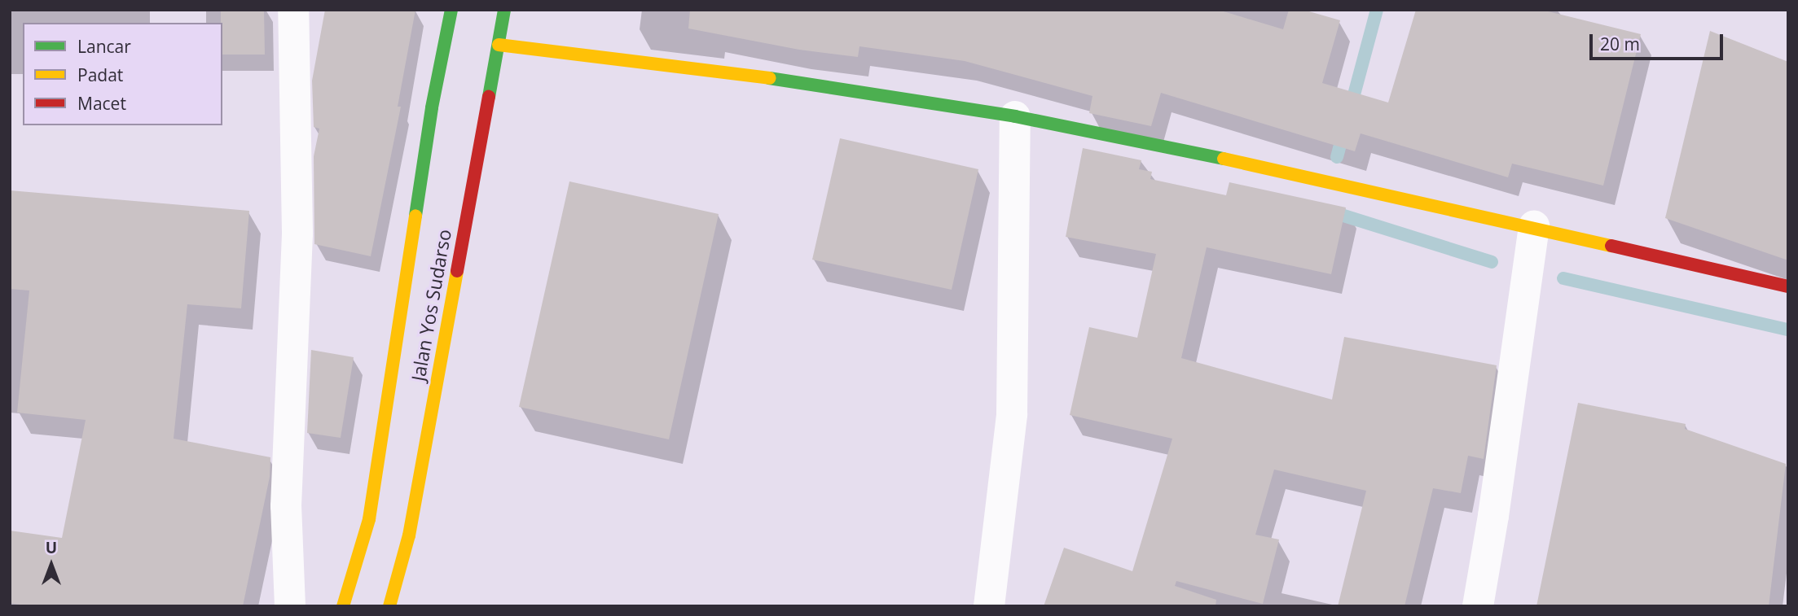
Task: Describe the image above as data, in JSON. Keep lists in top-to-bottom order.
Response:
{
  "streets": {
    "main road": ["Jalan Yos Sudarso"]
  },
  "legend": ["Lancar", "Padat", "Macet"],
  "scale_bar": "20 m",
  "north": "top"
}
